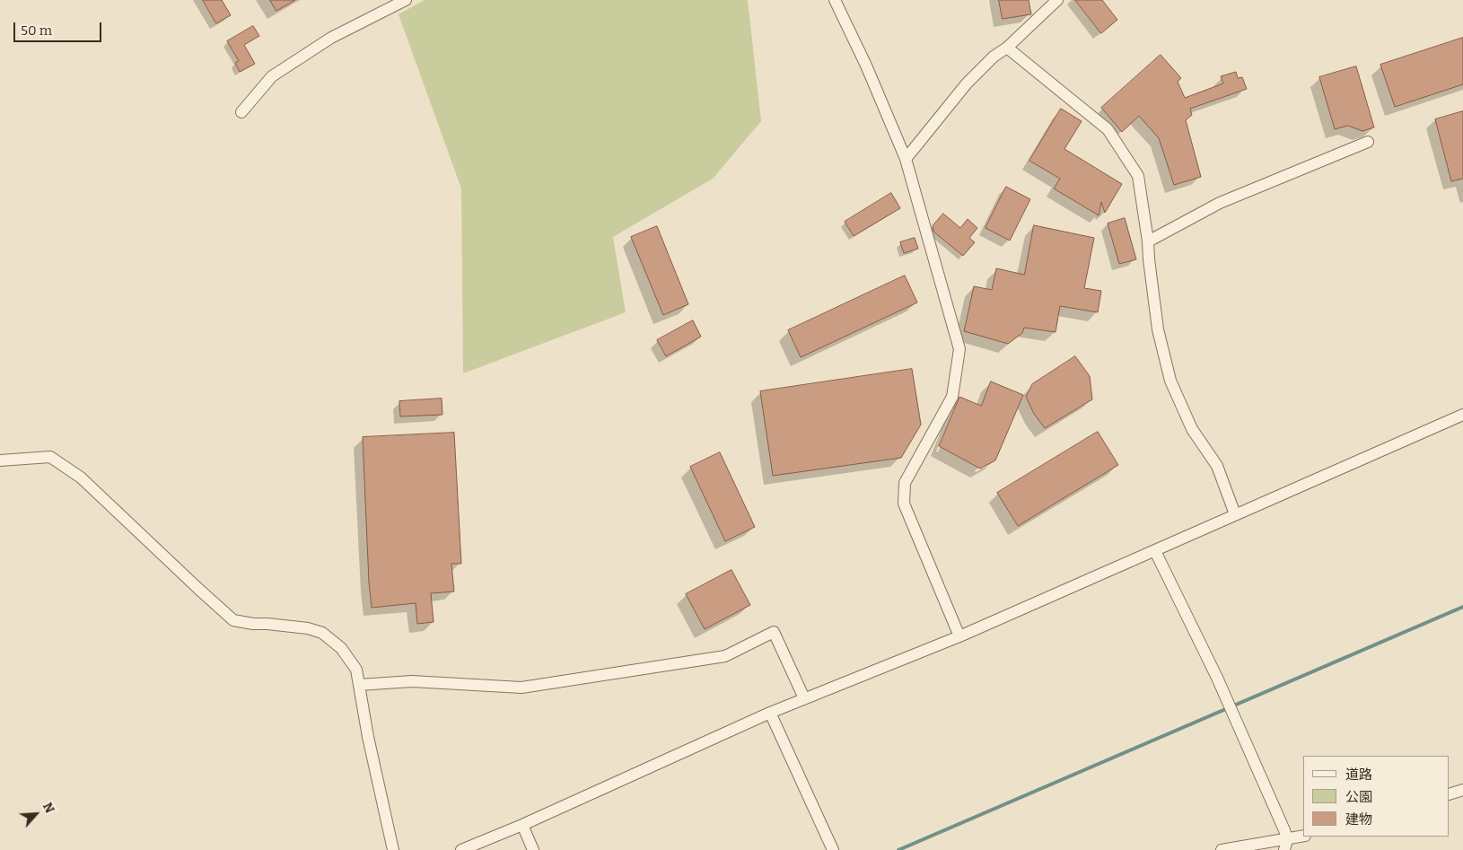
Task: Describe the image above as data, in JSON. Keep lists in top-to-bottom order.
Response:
{
  "legend": ["道路", "公園", "建物"],
  "scale_bar": "50 m",
  "north": "top right"
}
